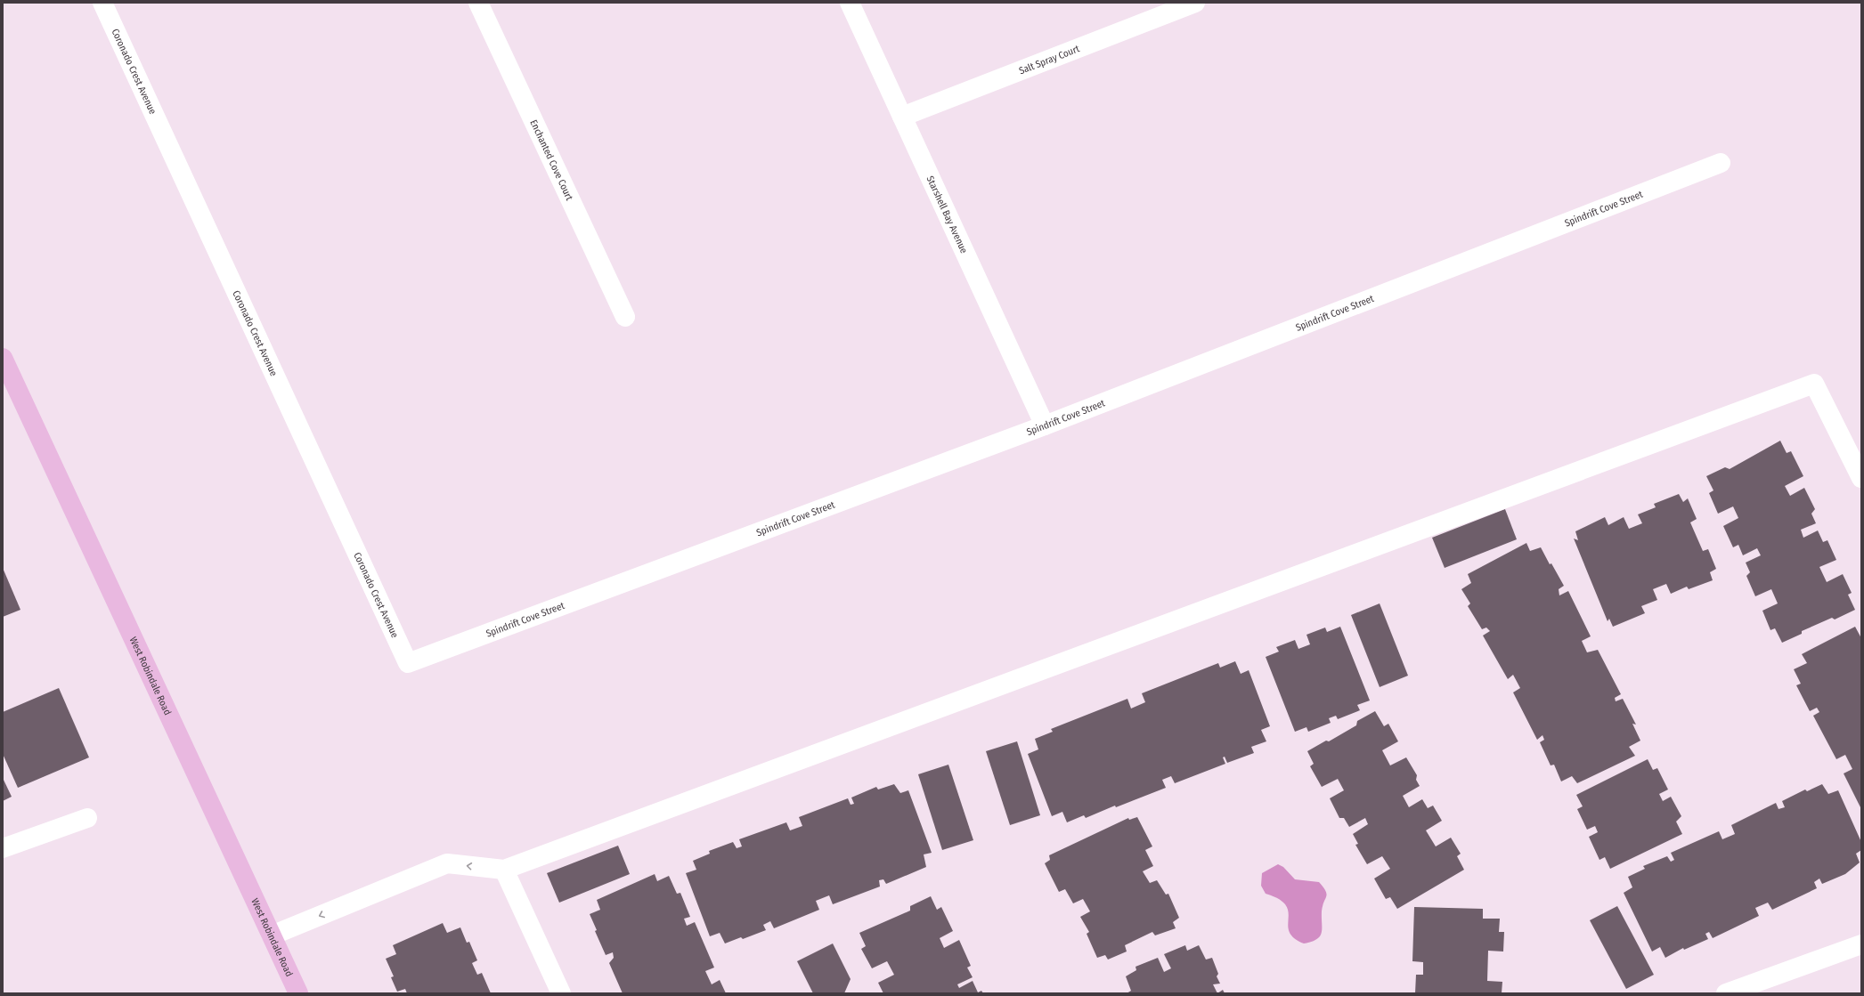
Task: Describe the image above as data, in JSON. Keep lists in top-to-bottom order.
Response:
{
  "streets": {
    "main road": ["West Robindale Road"],
    "street": [
      "Salt Spray Court",
      "Coronado Crest Avenue",
      "Enchanted Cove Court",
      "Spindrift Cove Street",
      "Starshell Bay Avenue"
    ]
  },
  "crossings": [
    ["Salt Spray Court", "Starshell Bay Avenue"],
    ["Coronado Crest Avenue", "Spindrift Cove Street"],
    ["Spindrift Cove Street", "Starshell Bay Avenue"]
  ]
}
